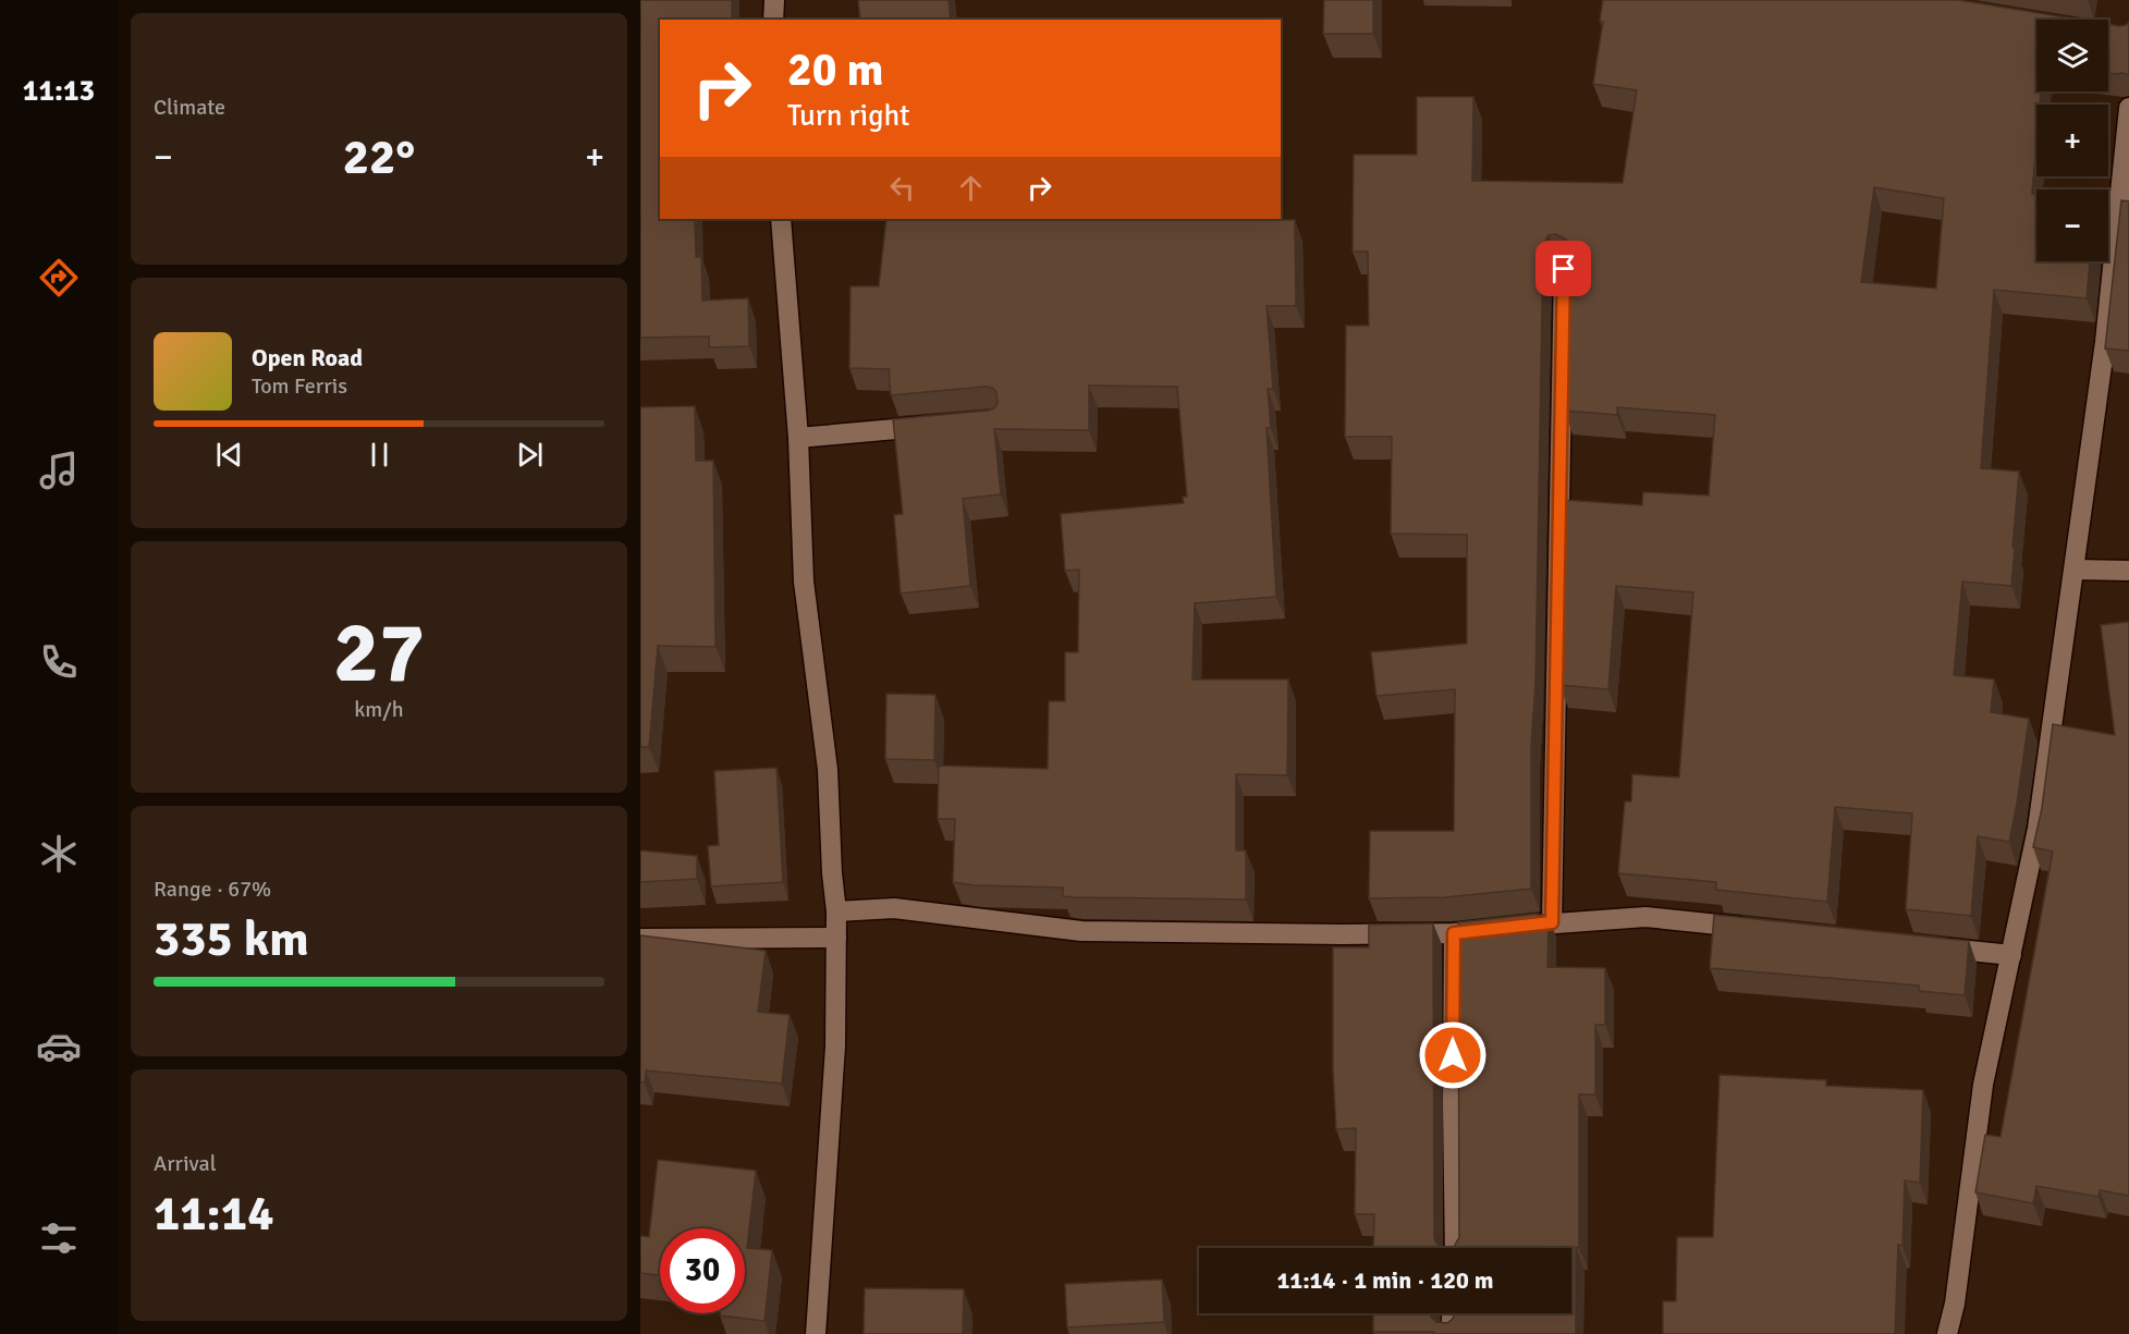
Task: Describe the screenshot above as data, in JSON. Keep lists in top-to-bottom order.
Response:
{
  "page": {
    "tabs": "11:13",
    "tile": [
      "Climate",
      ["27", "km/h"],
      ["Range · 67%", "335 km"],
      ["Arrival", "11:14"]
    ],
    "map_buttons": ["+", "−"],
    "turn": ["20 m", "Turn right"],
    "heat": ["−", "22°", "+"],
    "song": ["Open Road", "Tom Ferris"],
    "limit": "30",
    "trip": "11:14 · 1 min · 120 m"
  }
}
